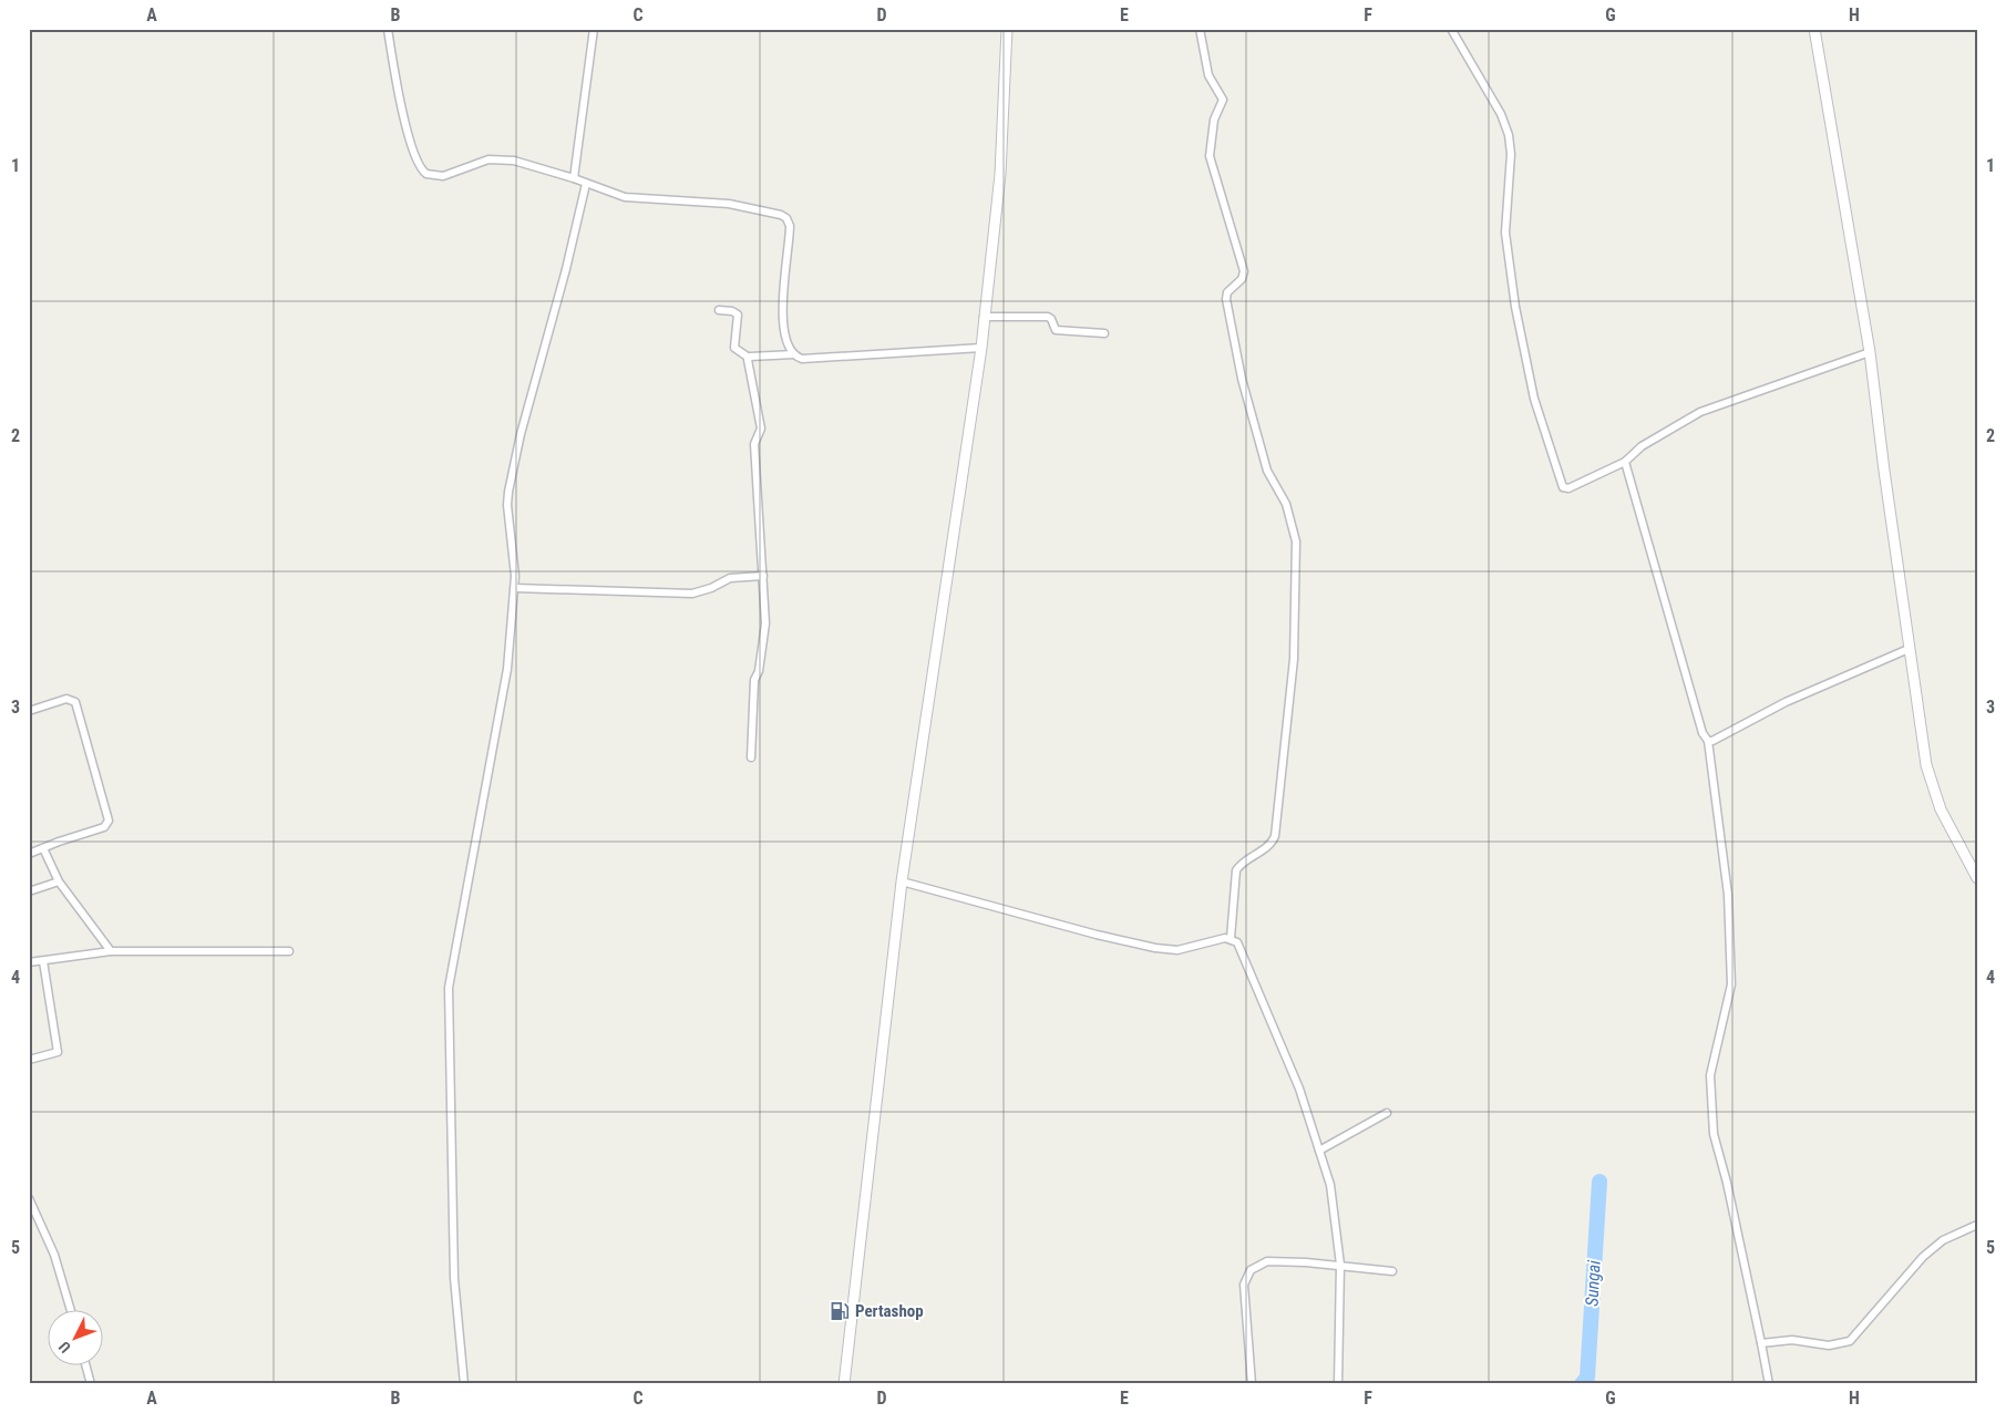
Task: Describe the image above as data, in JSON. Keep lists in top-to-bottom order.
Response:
{
  "water": ["Sungai"],
  "places": {
    "fuel station": ["Pertashop"]
  },
  "north": "bottom left",
  "grid": {
    "columns": [
      "A",
      "B",
      "C",
      "D",
      "E",
      "F",
      "G",
      "H"
    ],
    "rows": [
      "1",
      "2",
      "3",
      "4",
      "5"
    ]
  }
}
